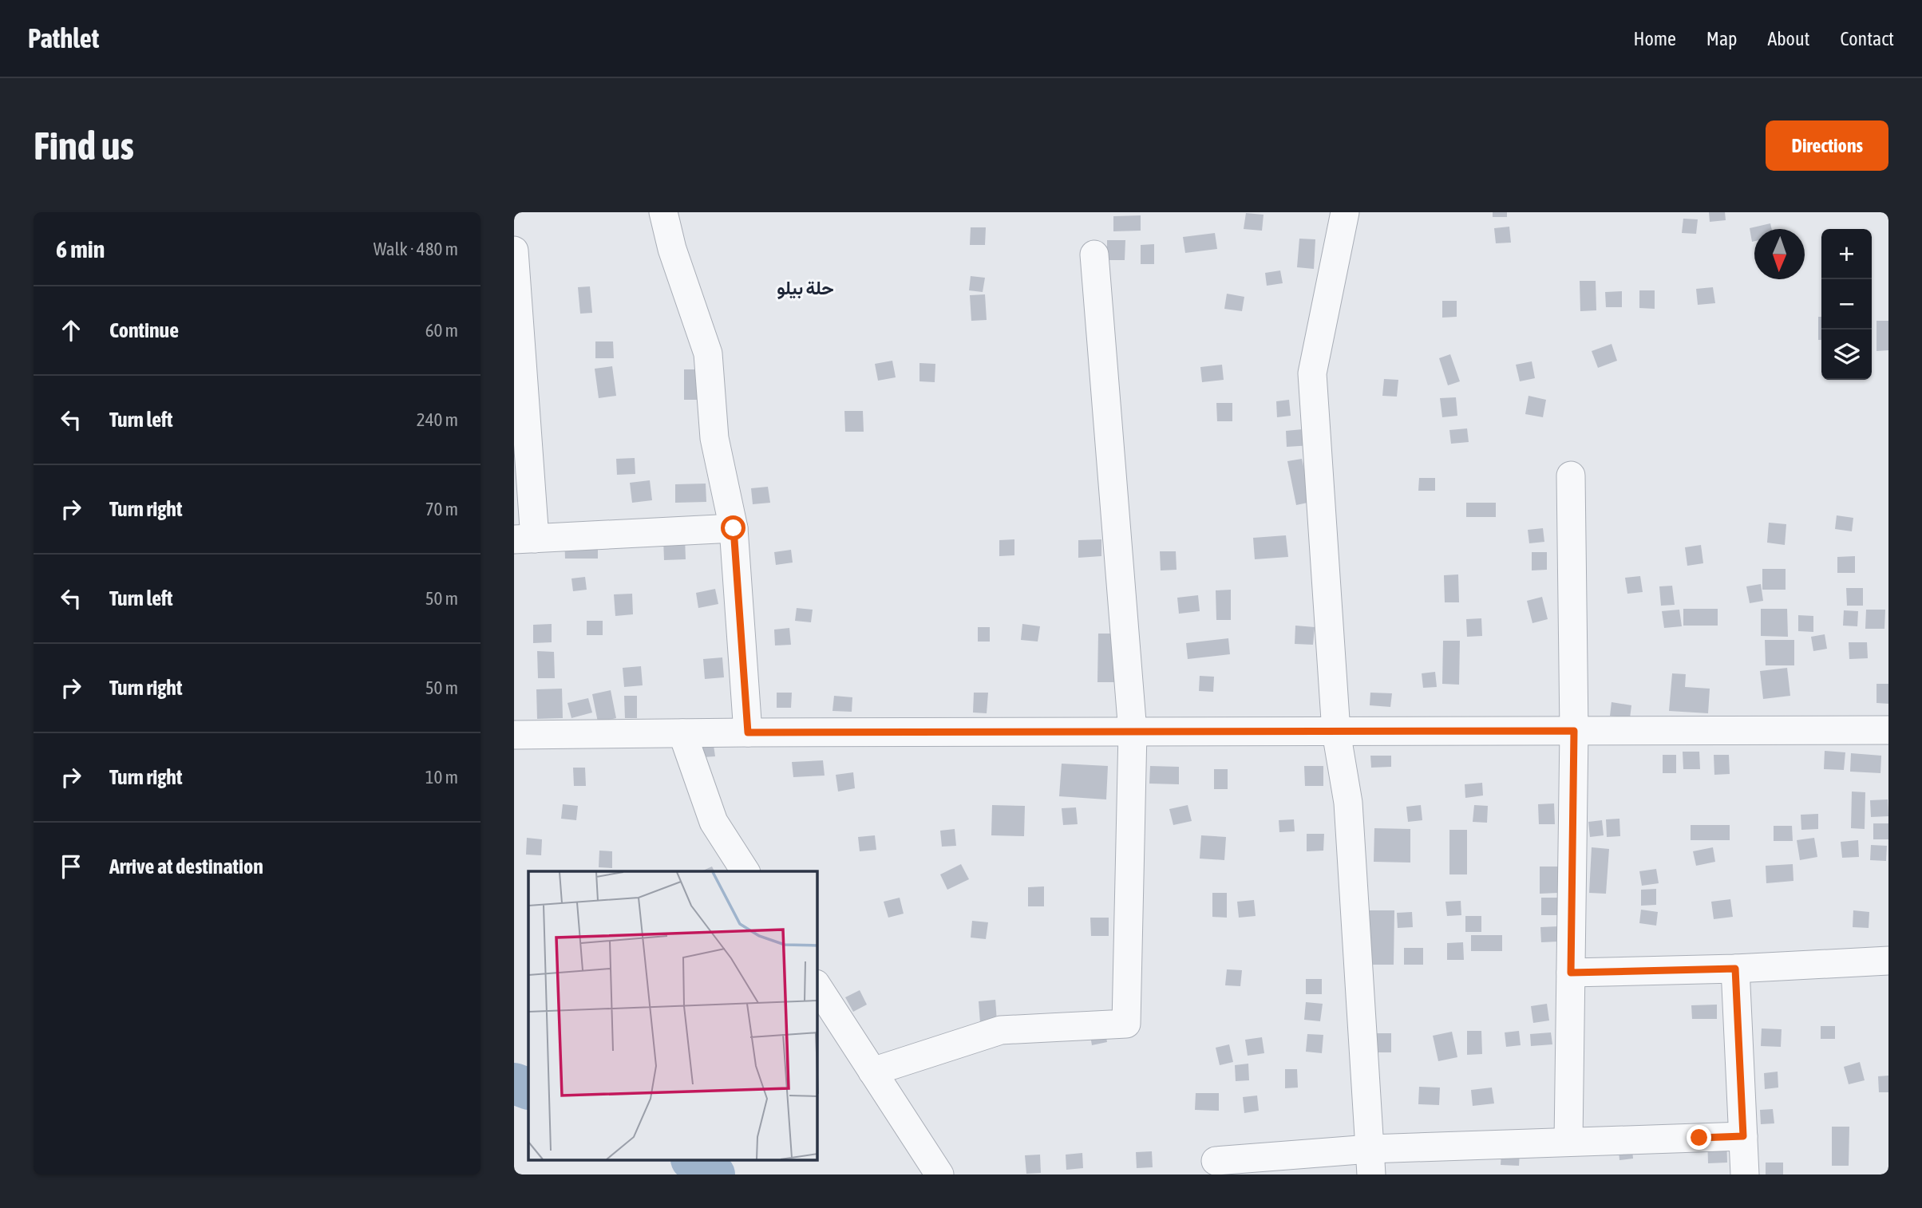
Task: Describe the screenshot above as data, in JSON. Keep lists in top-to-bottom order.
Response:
{
  "districts": ["حلة بيلو"],
  "north": "bottom",
  "page": {
    "header": "Pathlet",
    "nav": [
      "Home",
      "Map",
      "About",
      "Contact"
    ],
    "buttons": "Directions",
    "title": "Find us",
    "heading": ["6 min", "Walk · 480 m"],
    "map_buttons": ["+", "−"],
    "list": [
      ["Continue", "60 m"],
      ["Turn left", "240 m"],
      ["Turn right", "70 m"],
      ["Turn left", "50 m"],
      ["Turn right", "50 m"],
      ["Turn right", "10 m"],
      "Arrive at destination"
    ]
  }
}
